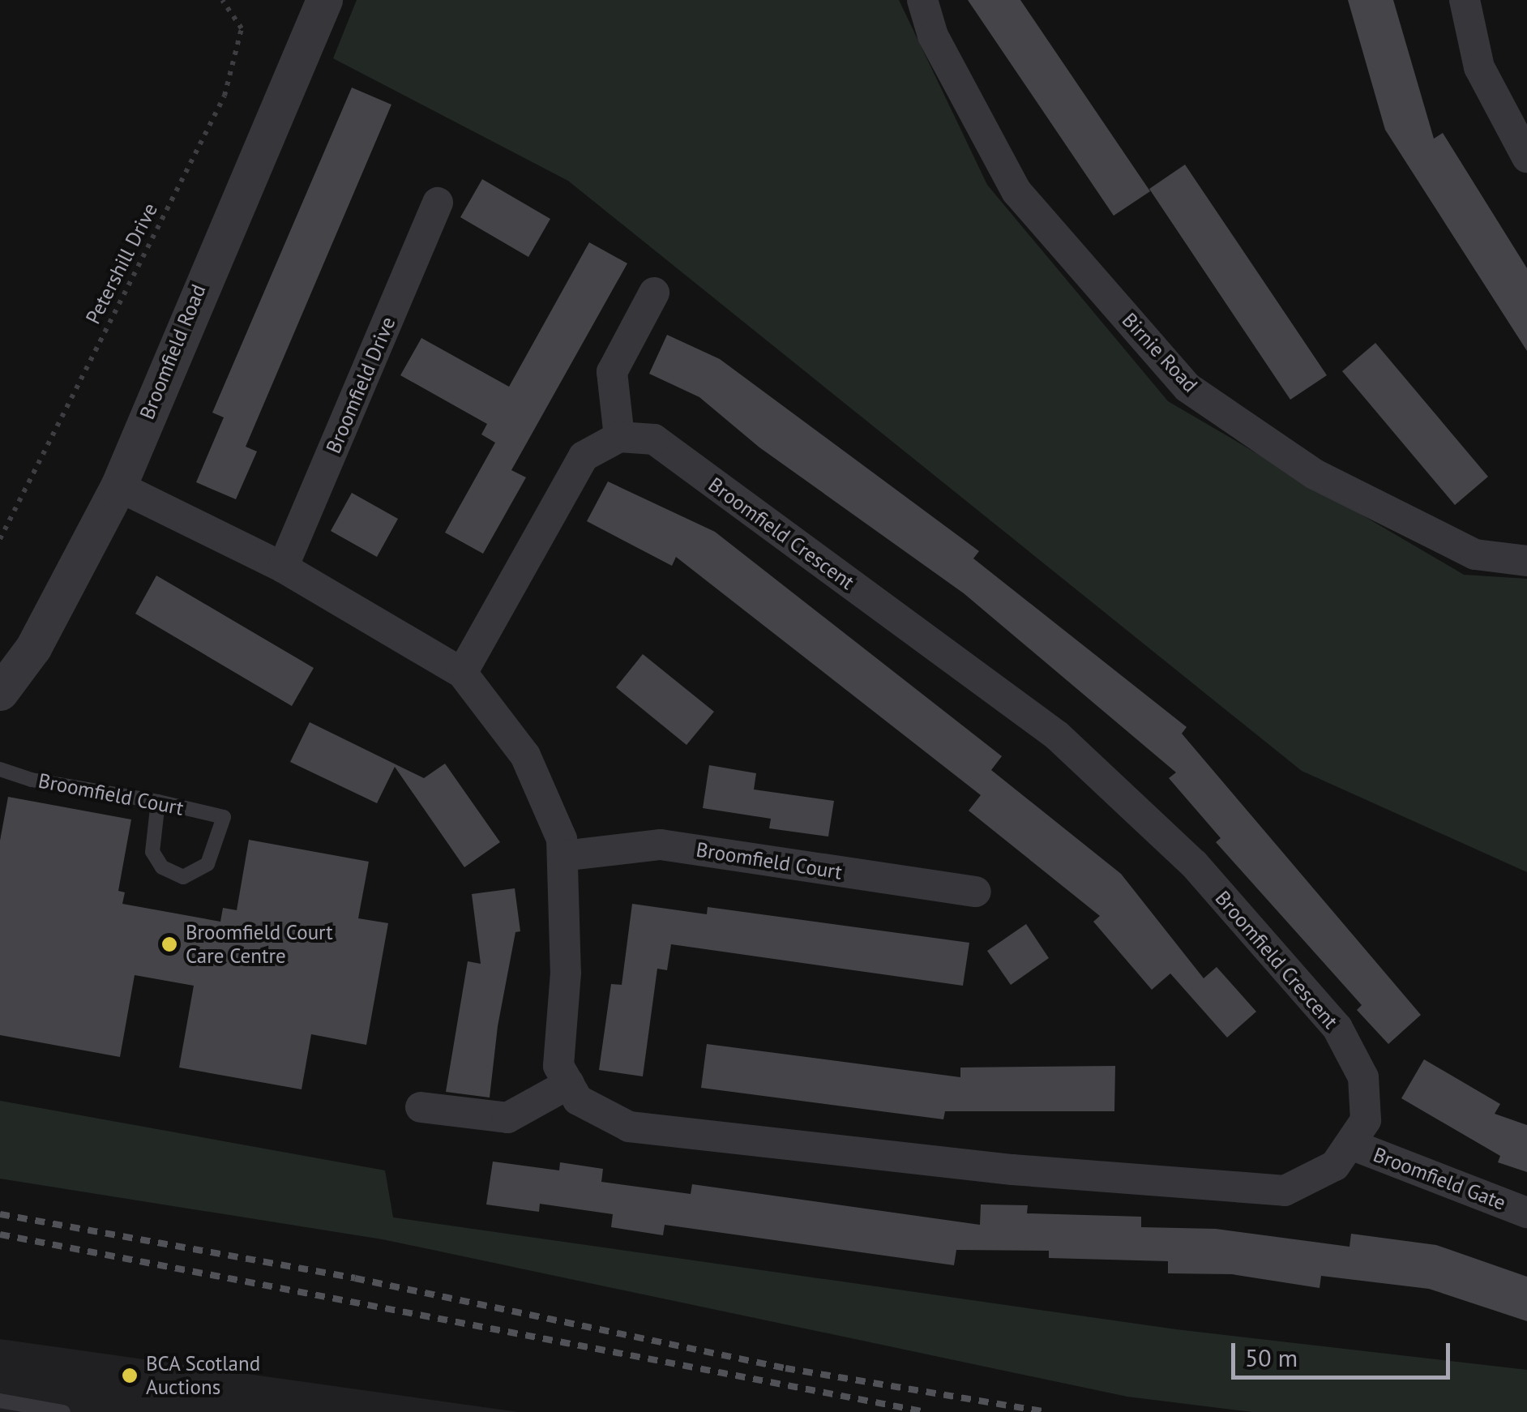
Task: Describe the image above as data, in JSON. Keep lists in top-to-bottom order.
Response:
{
  "streets": {
    "street": [
      "Broomfield Road",
      "Birnie Road",
      "Broomfield Drive",
      "Broomfield Crescent",
      "Broomfield Court",
      "Broomfield Gate"
    ],
    "path": ["Petershill Drive"]
  },
  "crossings": [
    ["Broomfield Crescent", "Broomfield Gate"]
  ],
  "places": ["Broomfield Court Care Centre", "BCA Scotland Auctions"],
  "scale_bar": "50 m"
}
